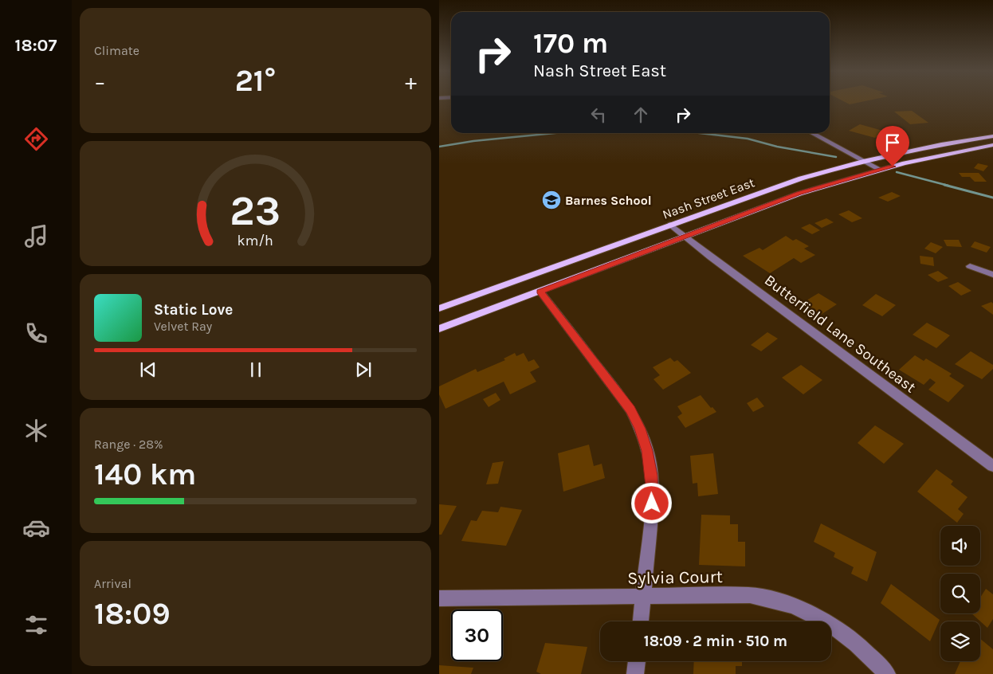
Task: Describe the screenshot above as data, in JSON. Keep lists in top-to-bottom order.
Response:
{
  "streets": {
    "main road": ["Nash Street East"],
    "street": ["Butterfield Lane Southeast", "Sylvia Court"]
  },
  "crossings": [
    ["Nash Street East", "Butterfield Lane Southeast"]
  ],
  "places": {
    "school or university": ["Barnes School"]
  },
  "page": {
    "tabs": "18:07",
    "tile": [
      "Climate",
      ["Range · 28%", "140 km"],
      ["Arrival", "18:09"]
    ],
    "turn": ["170 m", "Nash Street East"],
    "heat": ["−", "21°", "+"],
    "song": ["Static Love", "Velvet Ray"],
    "limit": "30",
    "trip": "18:09 · 2 min · 510 m",
    "gauge": ["23", "km/h"]
  }
}
